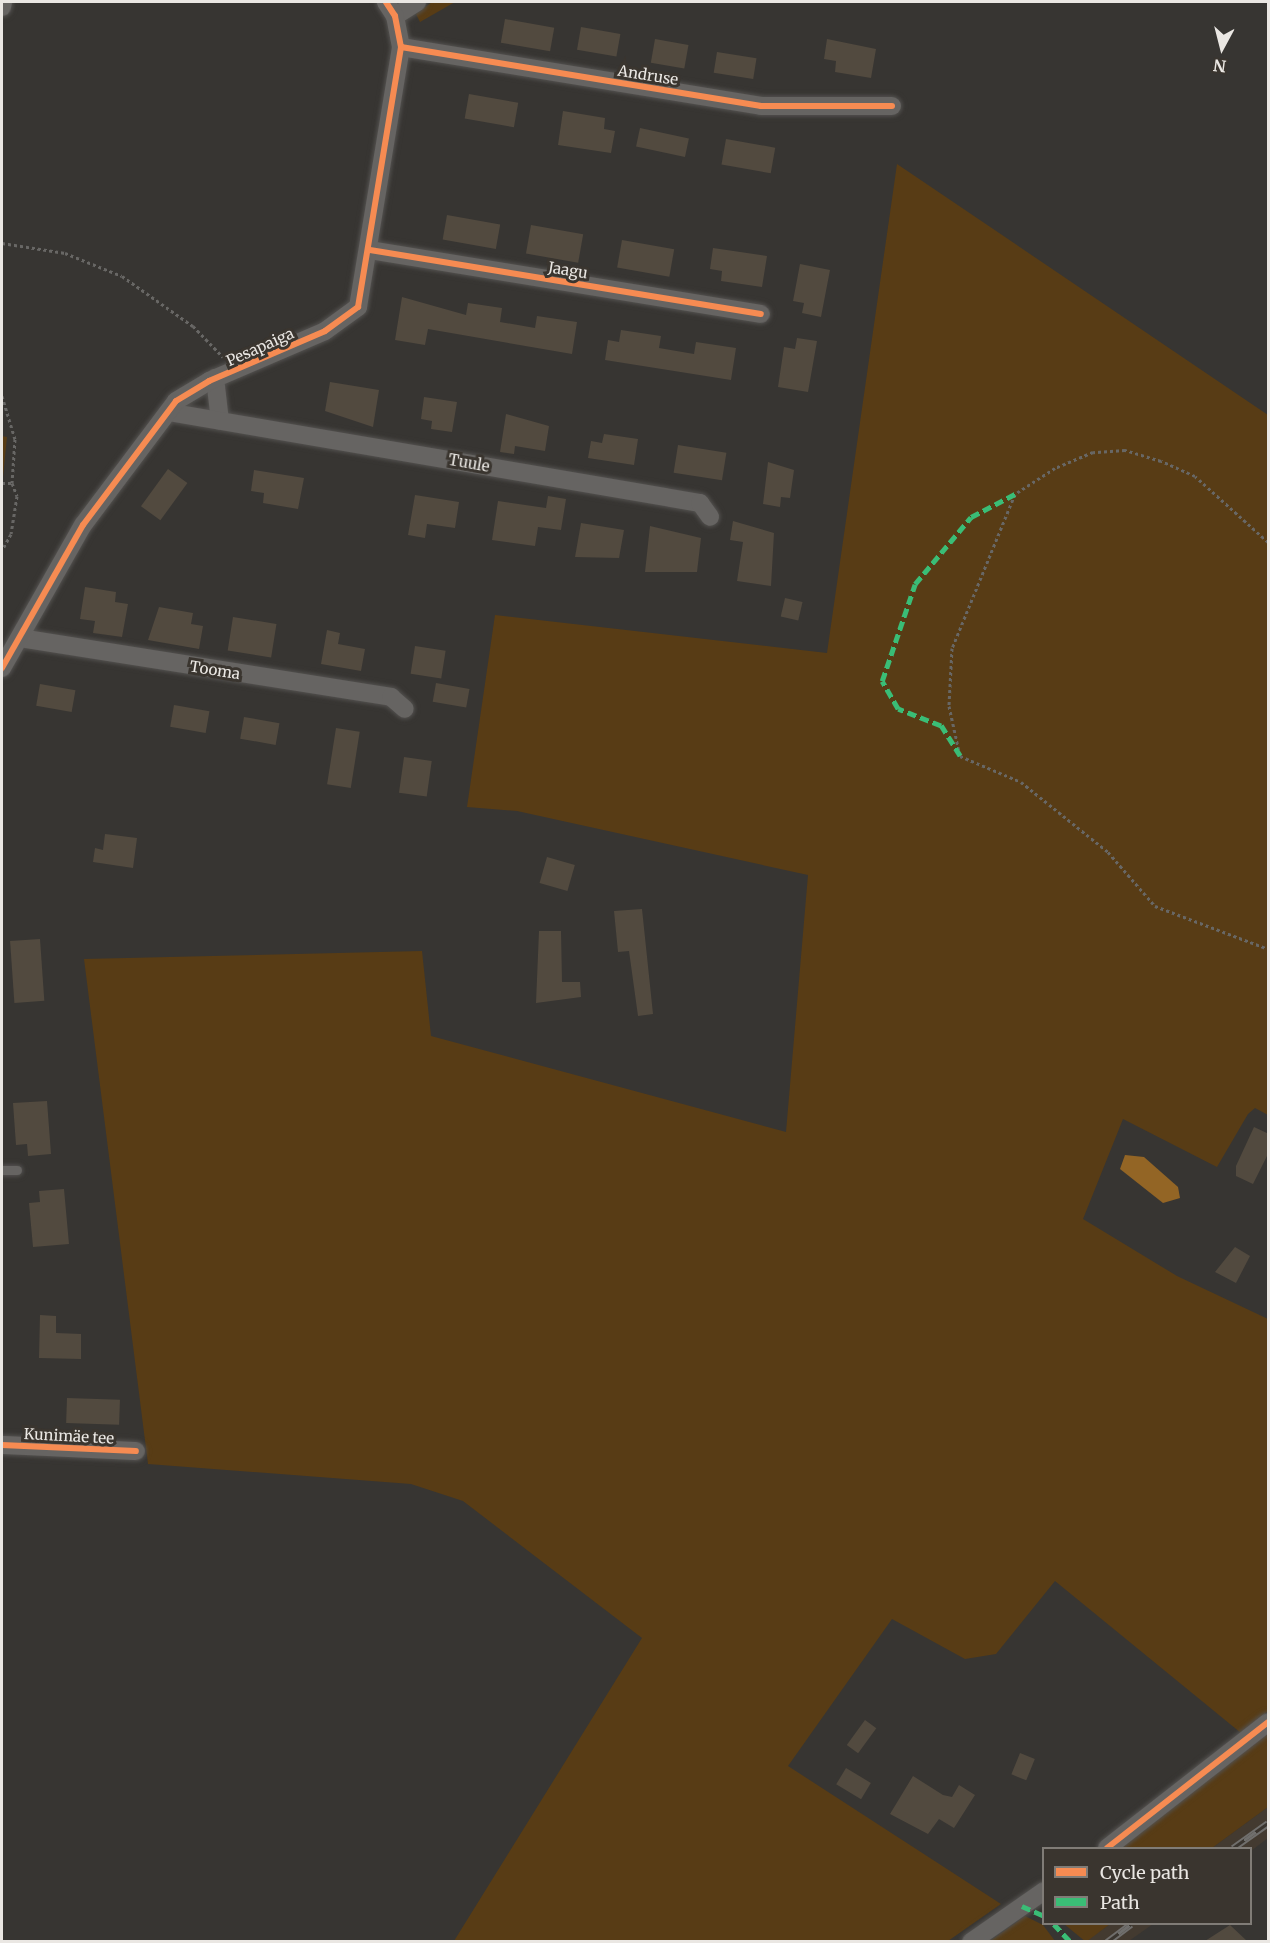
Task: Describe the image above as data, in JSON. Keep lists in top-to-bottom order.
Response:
{
  "streets": {
    "street": [
      "Andruse",
      "Jaagu",
      "Pesapaiga",
      "Tuule",
      "Tooma",
      "Kunimäe tee"
    ]
  },
  "crossings": [
    ["Andruse", "Pesapaiga"],
    ["Jaagu", "Pesapaiga"],
    ["Pesapaiga", "Tuule"],
    ["Pesapaiga", "Tooma"]
  ],
  "legend": ["Cycle path", "Path"],
  "north": "bottom"
}
